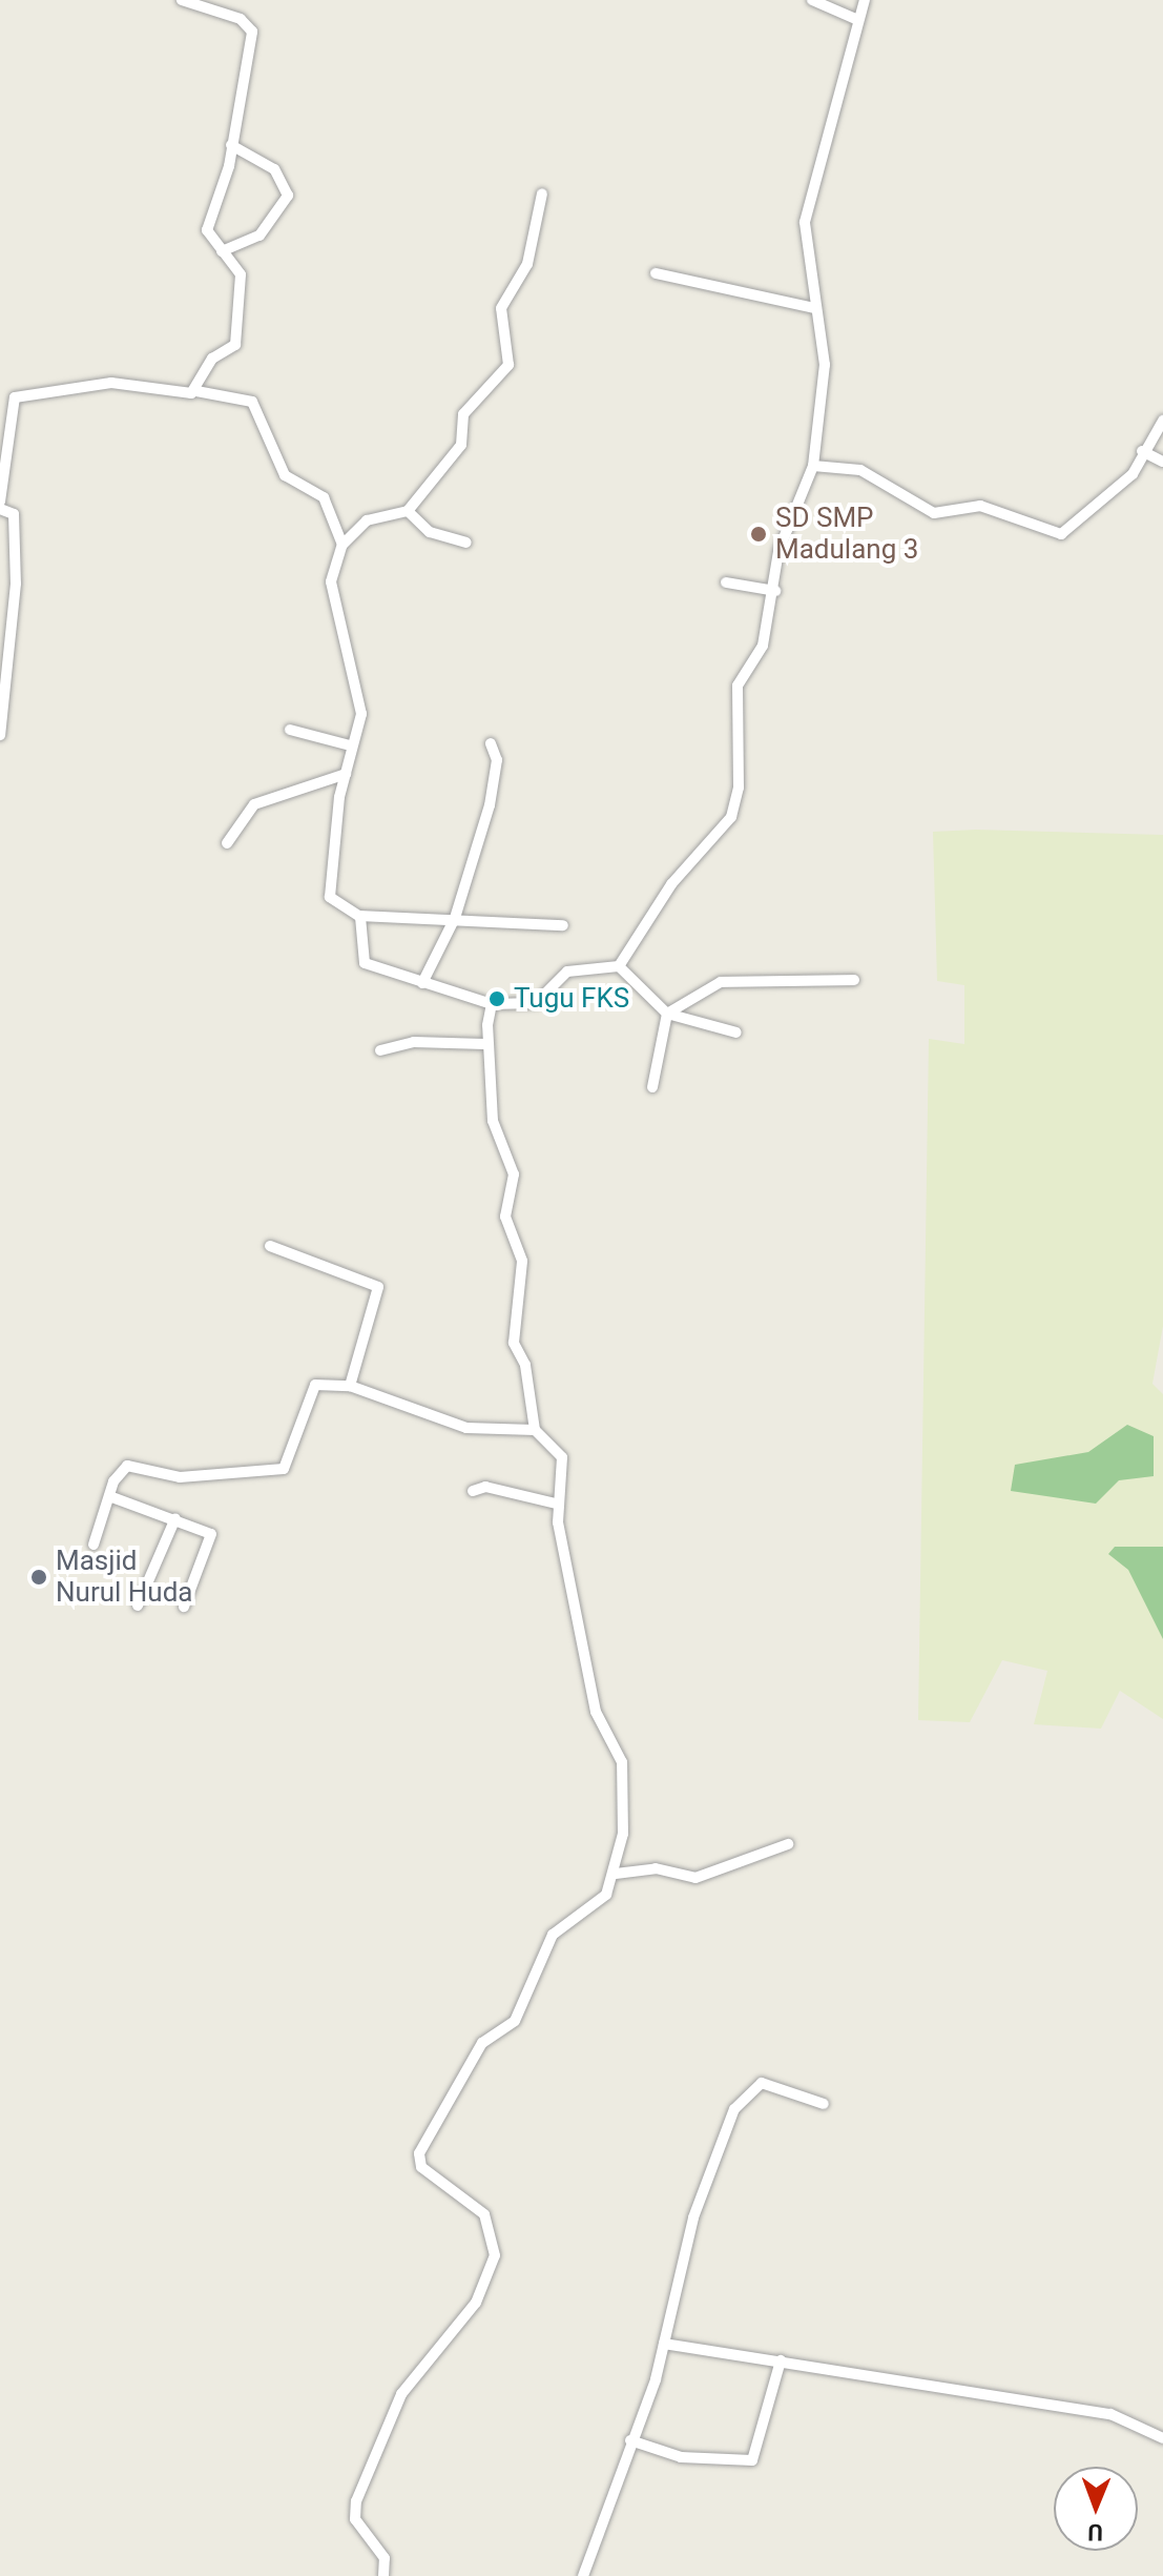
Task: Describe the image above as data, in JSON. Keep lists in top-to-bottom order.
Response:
{
  "places": ["SD SMP Madulang 3", "Tugu FKS", "Masjid Nurul Huda"],
  "north": "bottom"
}
